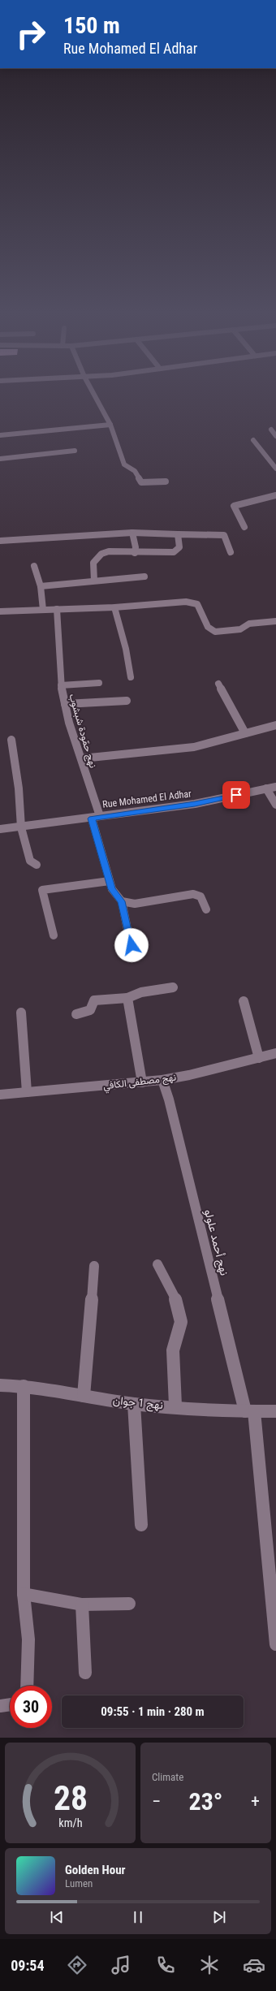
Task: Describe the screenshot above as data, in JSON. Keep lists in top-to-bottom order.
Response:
{
  "streets": {
    "street": [
      "نهج حمّودة شبشوب",
      "Rue Mohamed El Adhar",
      "نهج مصطفى الكافي",
      "نهج أحمد علولو",
      "نهج 1 جوان"
    ]
  },
  "crossings": [
    ["نهج حمّودة شبشوب", "Rue Mohamed El Adhar"],
    ["نهج مصطفى الكافي", "نهج أحمد علولو"],
    ["نهج أحمد علولو", "نهج 1 جوان"]
  ],
  "page": {
    "turn": ["150 m", "Rue Mohamed El Adhar"],
    "limit": "30",
    "trip": "09:55 · 1 min · 280 m",
    "tile": "Climate",
    "heat": ["−", "23°", "+"],
    "song": ["Golden Hour", "Lumen"],
    "tabs": "09:54",
    "gauge": ["28", "km/h"]
  }
}
